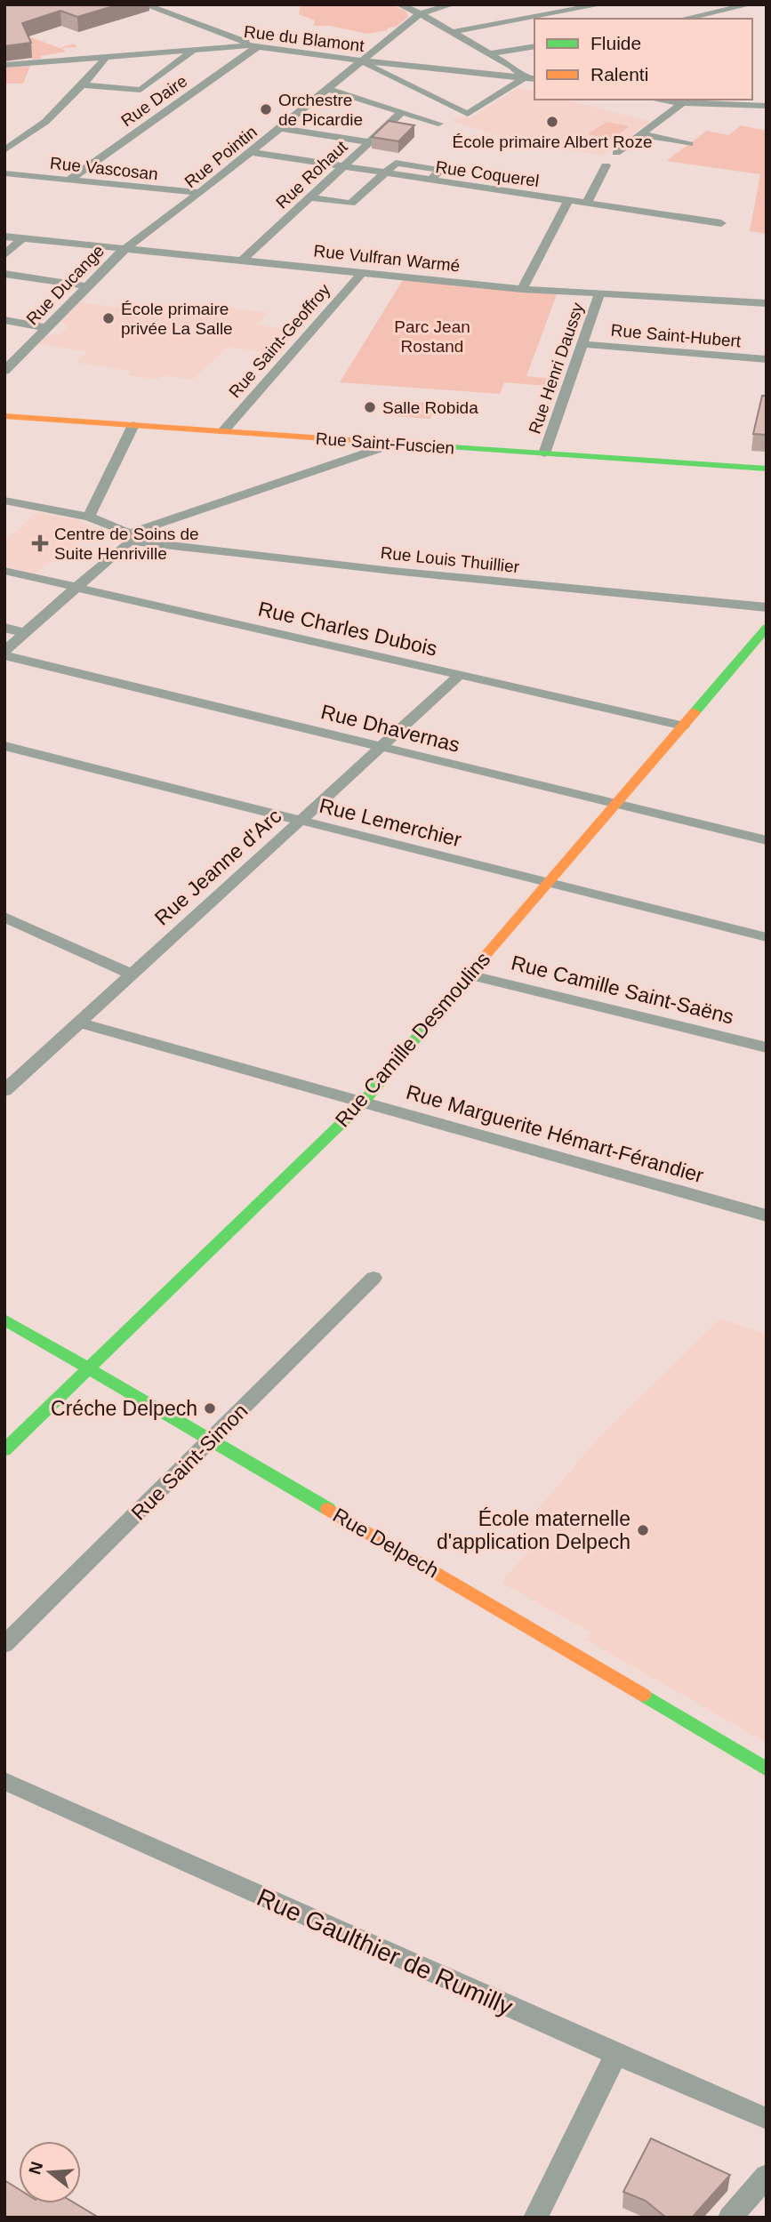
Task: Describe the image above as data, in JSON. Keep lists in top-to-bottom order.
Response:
{
  "streets": {
    "street": [
      "Rue du Blamont",
      "Rue Daire",
      "Rue Pointin",
      "Rue Vascosan",
      "Rue Coquerel",
      "Rue Rohaut",
      "Rue Vulfran Warmé",
      "Rue Ducange",
      "Rue Saint-Hubert",
      "Rue Saint-Geoffroy",
      "Rue Henri Daussy",
      "Rue Saint-Fuscien",
      "Rue Louis Thuillier",
      "Rue Charles Dubois",
      "Rue Dhavernas",
      "Rue Lemerchier",
      "Rue Jeanne d'Arc",
      "Rue Camille Saint-Saëns",
      "Rue Camille Desmoulins",
      "Rue Marguerite Hémart-Férandier",
      "Rue Saint-Simon",
      "Rue Delpech",
      "Rue Gaulthier de Rumilly"
    ]
  },
  "crossings": [
    ["Rue du Blamont", "Rue Daire"],
    ["Rue du Blamont", "Rue Pointin"],
    ["Rue Daire", "Rue Vascosan"],
    ["Rue Pointin", "Rue Vascosan"],
    ["Rue Pointin", "Rue Coquerel"],
    ["Rue Pointin", "Rue Vulfran Warmé"],
    ["Rue Pointin", "Rue Ducange"],
    ["Rue Coquerel", "Rue Rohaut"],
    ["Rue Rohaut", "Rue Vulfran Warmé"],
    ["Rue Vulfran Warmé", "Rue Ducange"],
    ["Rue Vulfran Warmé", "Rue Saint-Geoffroy"],
    ["Rue Vulfran Warmé", "Rue Henri Daussy"],
    ["Rue Saint-Hubert", "Rue Henri Daussy"],
    ["Rue Saint-Geoffroy", "Rue Saint-Fuscien"],
    ["Rue Henri Daussy", "Rue Saint-Fuscien"],
    ["Rue Charles Dubois", "Rue Jeanne d'Arc"],
    ["Rue Charles Dubois", "Rue Camille Desmoulins"],
    ["Rue Dhavernas", "Rue Jeanne d'Arc"],
    ["Rue Dhavernas", "Rue Camille Desmoulins"],
    ["Rue Lemerchier", "Rue Jeanne d'Arc"],
    ["Rue Lemerchier", "Rue Camille Desmoulins"],
    ["Rue Jeanne d'Arc", "Rue Marguerite Hémart-Férandier"],
    ["Rue Camille Saint-Saëns", "Rue Camille Desmoulins"],
    ["Rue Camille Desmoulins", "Rue Marguerite Hémart-Férandier"],
    ["Rue Camille Desmoulins", "Rue Delpech"],
    ["Rue Saint-Simon", "Rue Delpech"]
  ],
  "parks": ["Parc Jean Rostand"],
  "places": {
    "other": [
      "Orchestre de Picardie",
      "École primaire Albert Roze",
      "École primaire privée La Salle",
      "Salle Robida",
      "Créche Delpech",
      "École maternelle d'application Delpech"
    ],
    "health": ["Centre de Soins de Suite Henriville"]
  },
  "legend": ["Fluide", "Ralenti"],
  "north": "left"
}
